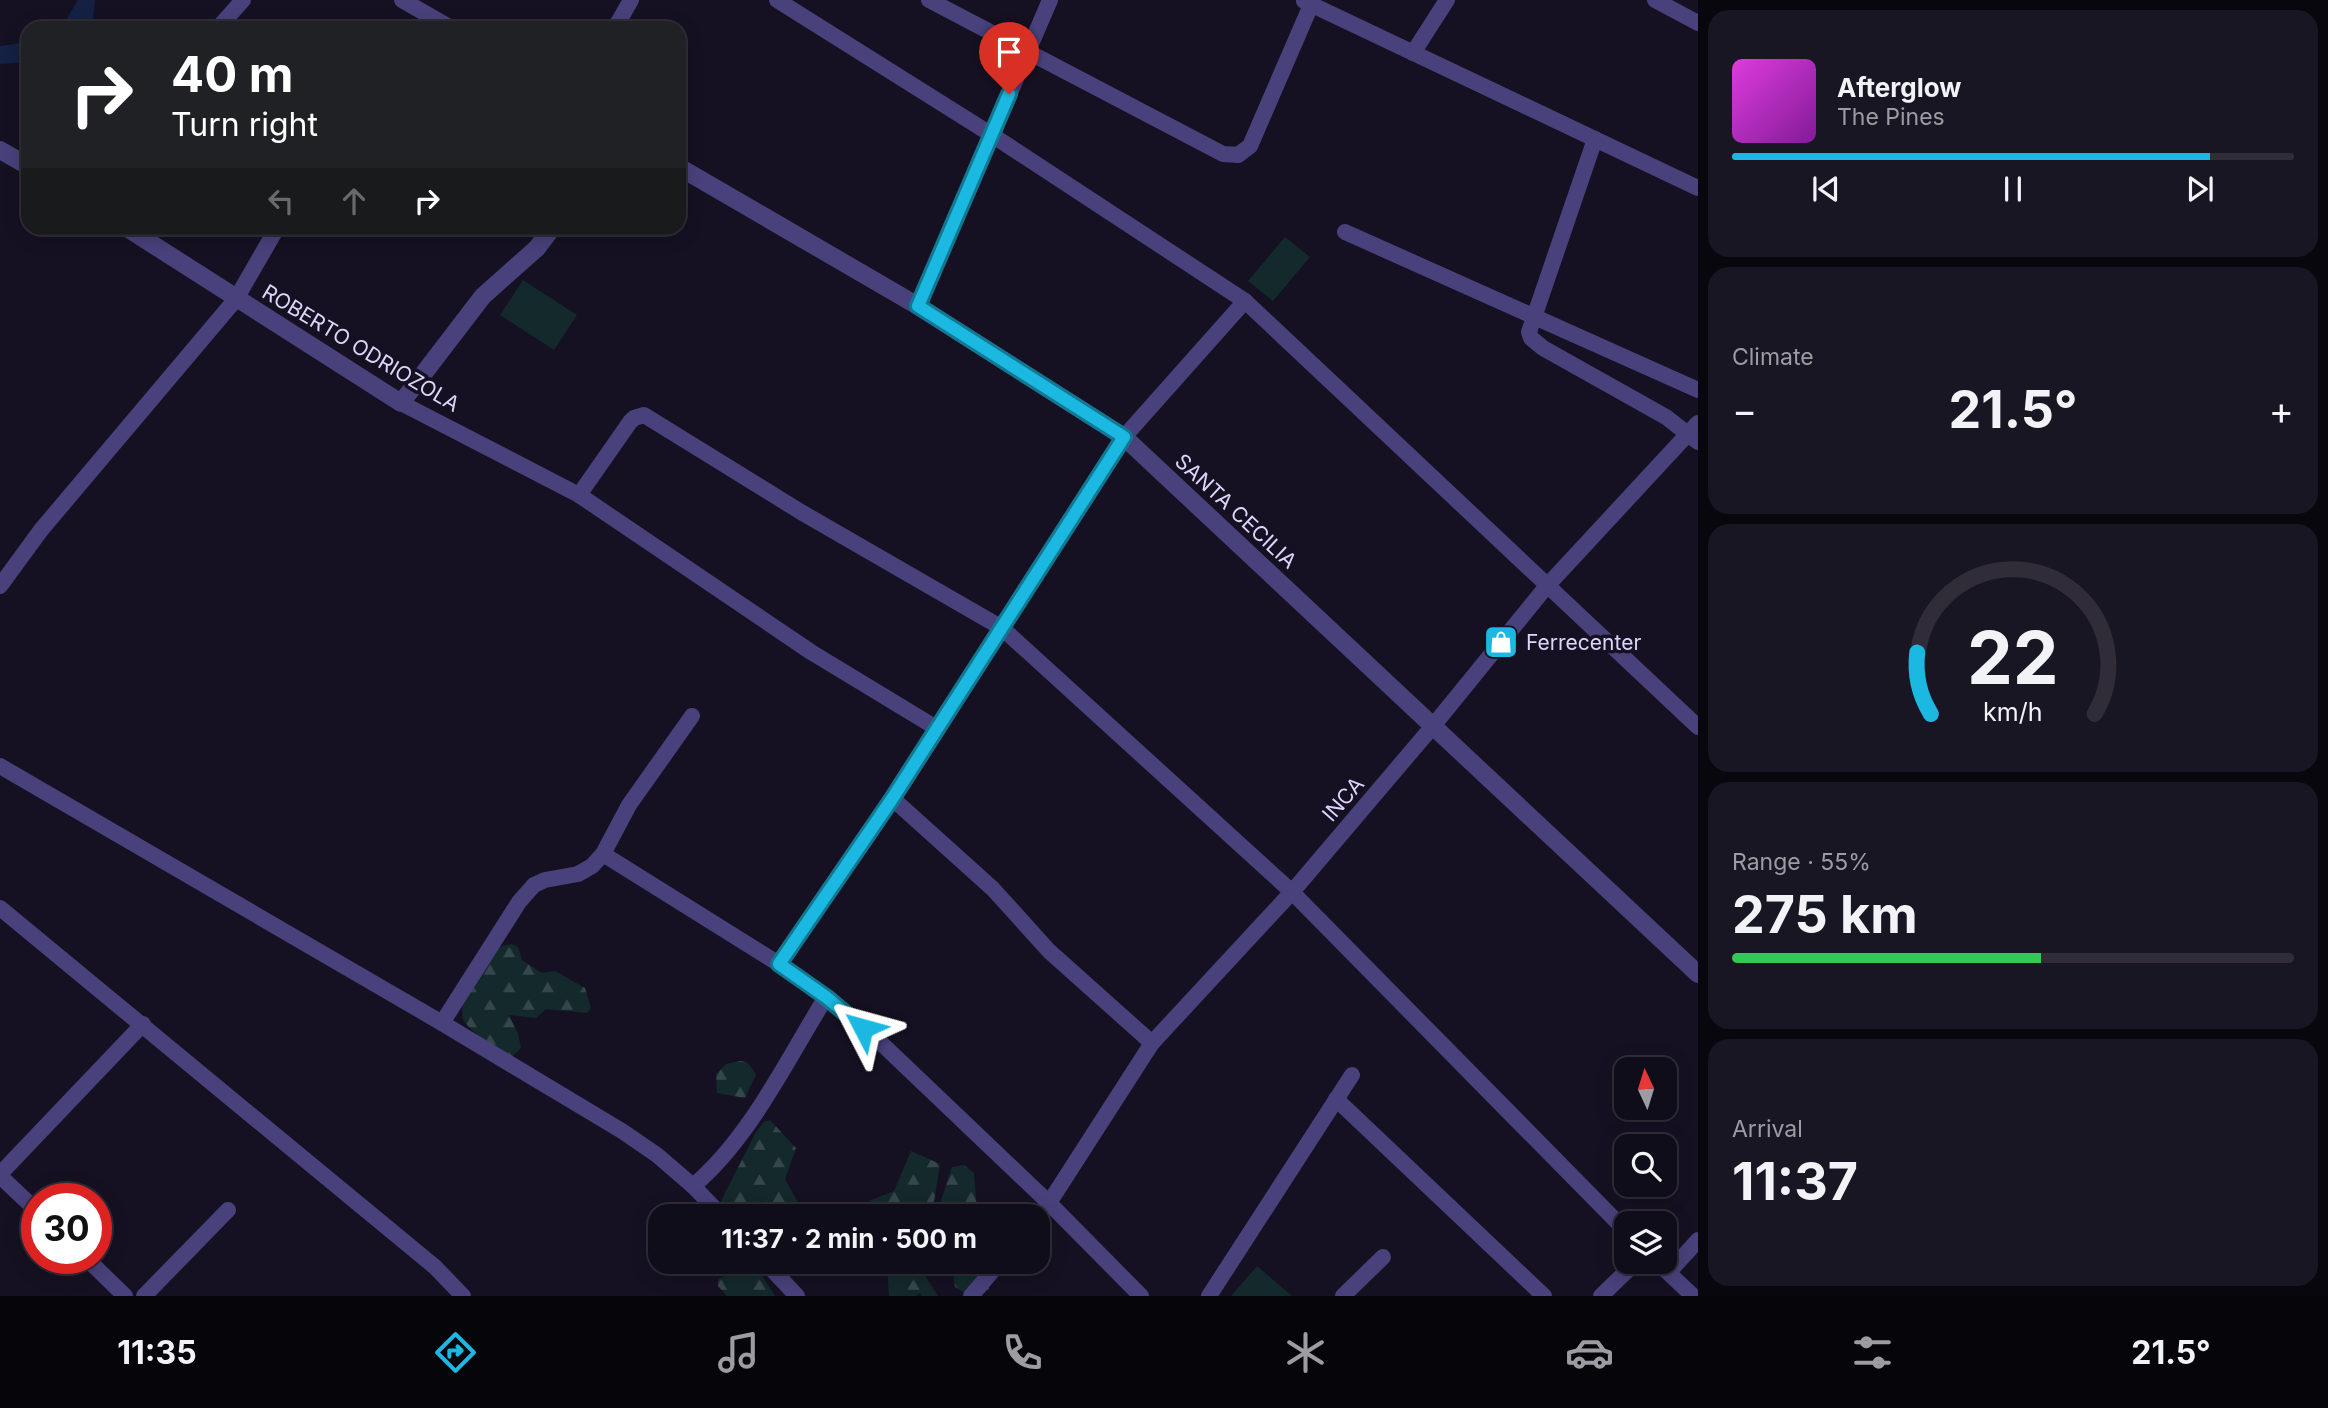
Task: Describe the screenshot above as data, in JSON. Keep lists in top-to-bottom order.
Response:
{
  "streets": {
    "street": ["ROBERTO ODRIOZOLA", "SANTA CECILIA", "INCA"]
  },
  "crossings": [
    ["SANTA CECILIA", "INCA"]
  ],
  "places": {
    "shop": ["Ferrecenter"]
  },
  "north": "top",
  "page": {
    "turn": ["40 m", "Turn right"],
    "song": ["Afterglow", "The Pines"],
    "tile": [
      "Climate",
      ["Range · 55%", "275 km"],
      ["Arrival", "11:37"]
    ],
    "heat": ["−", "21.5°", "+"],
    "limit": "30",
    "trip": "11:37 · 2 min · 500 m",
    "tabs": ["11:35", "21.5°"],
    "gauge": ["22", "km/h"]
  }
}
